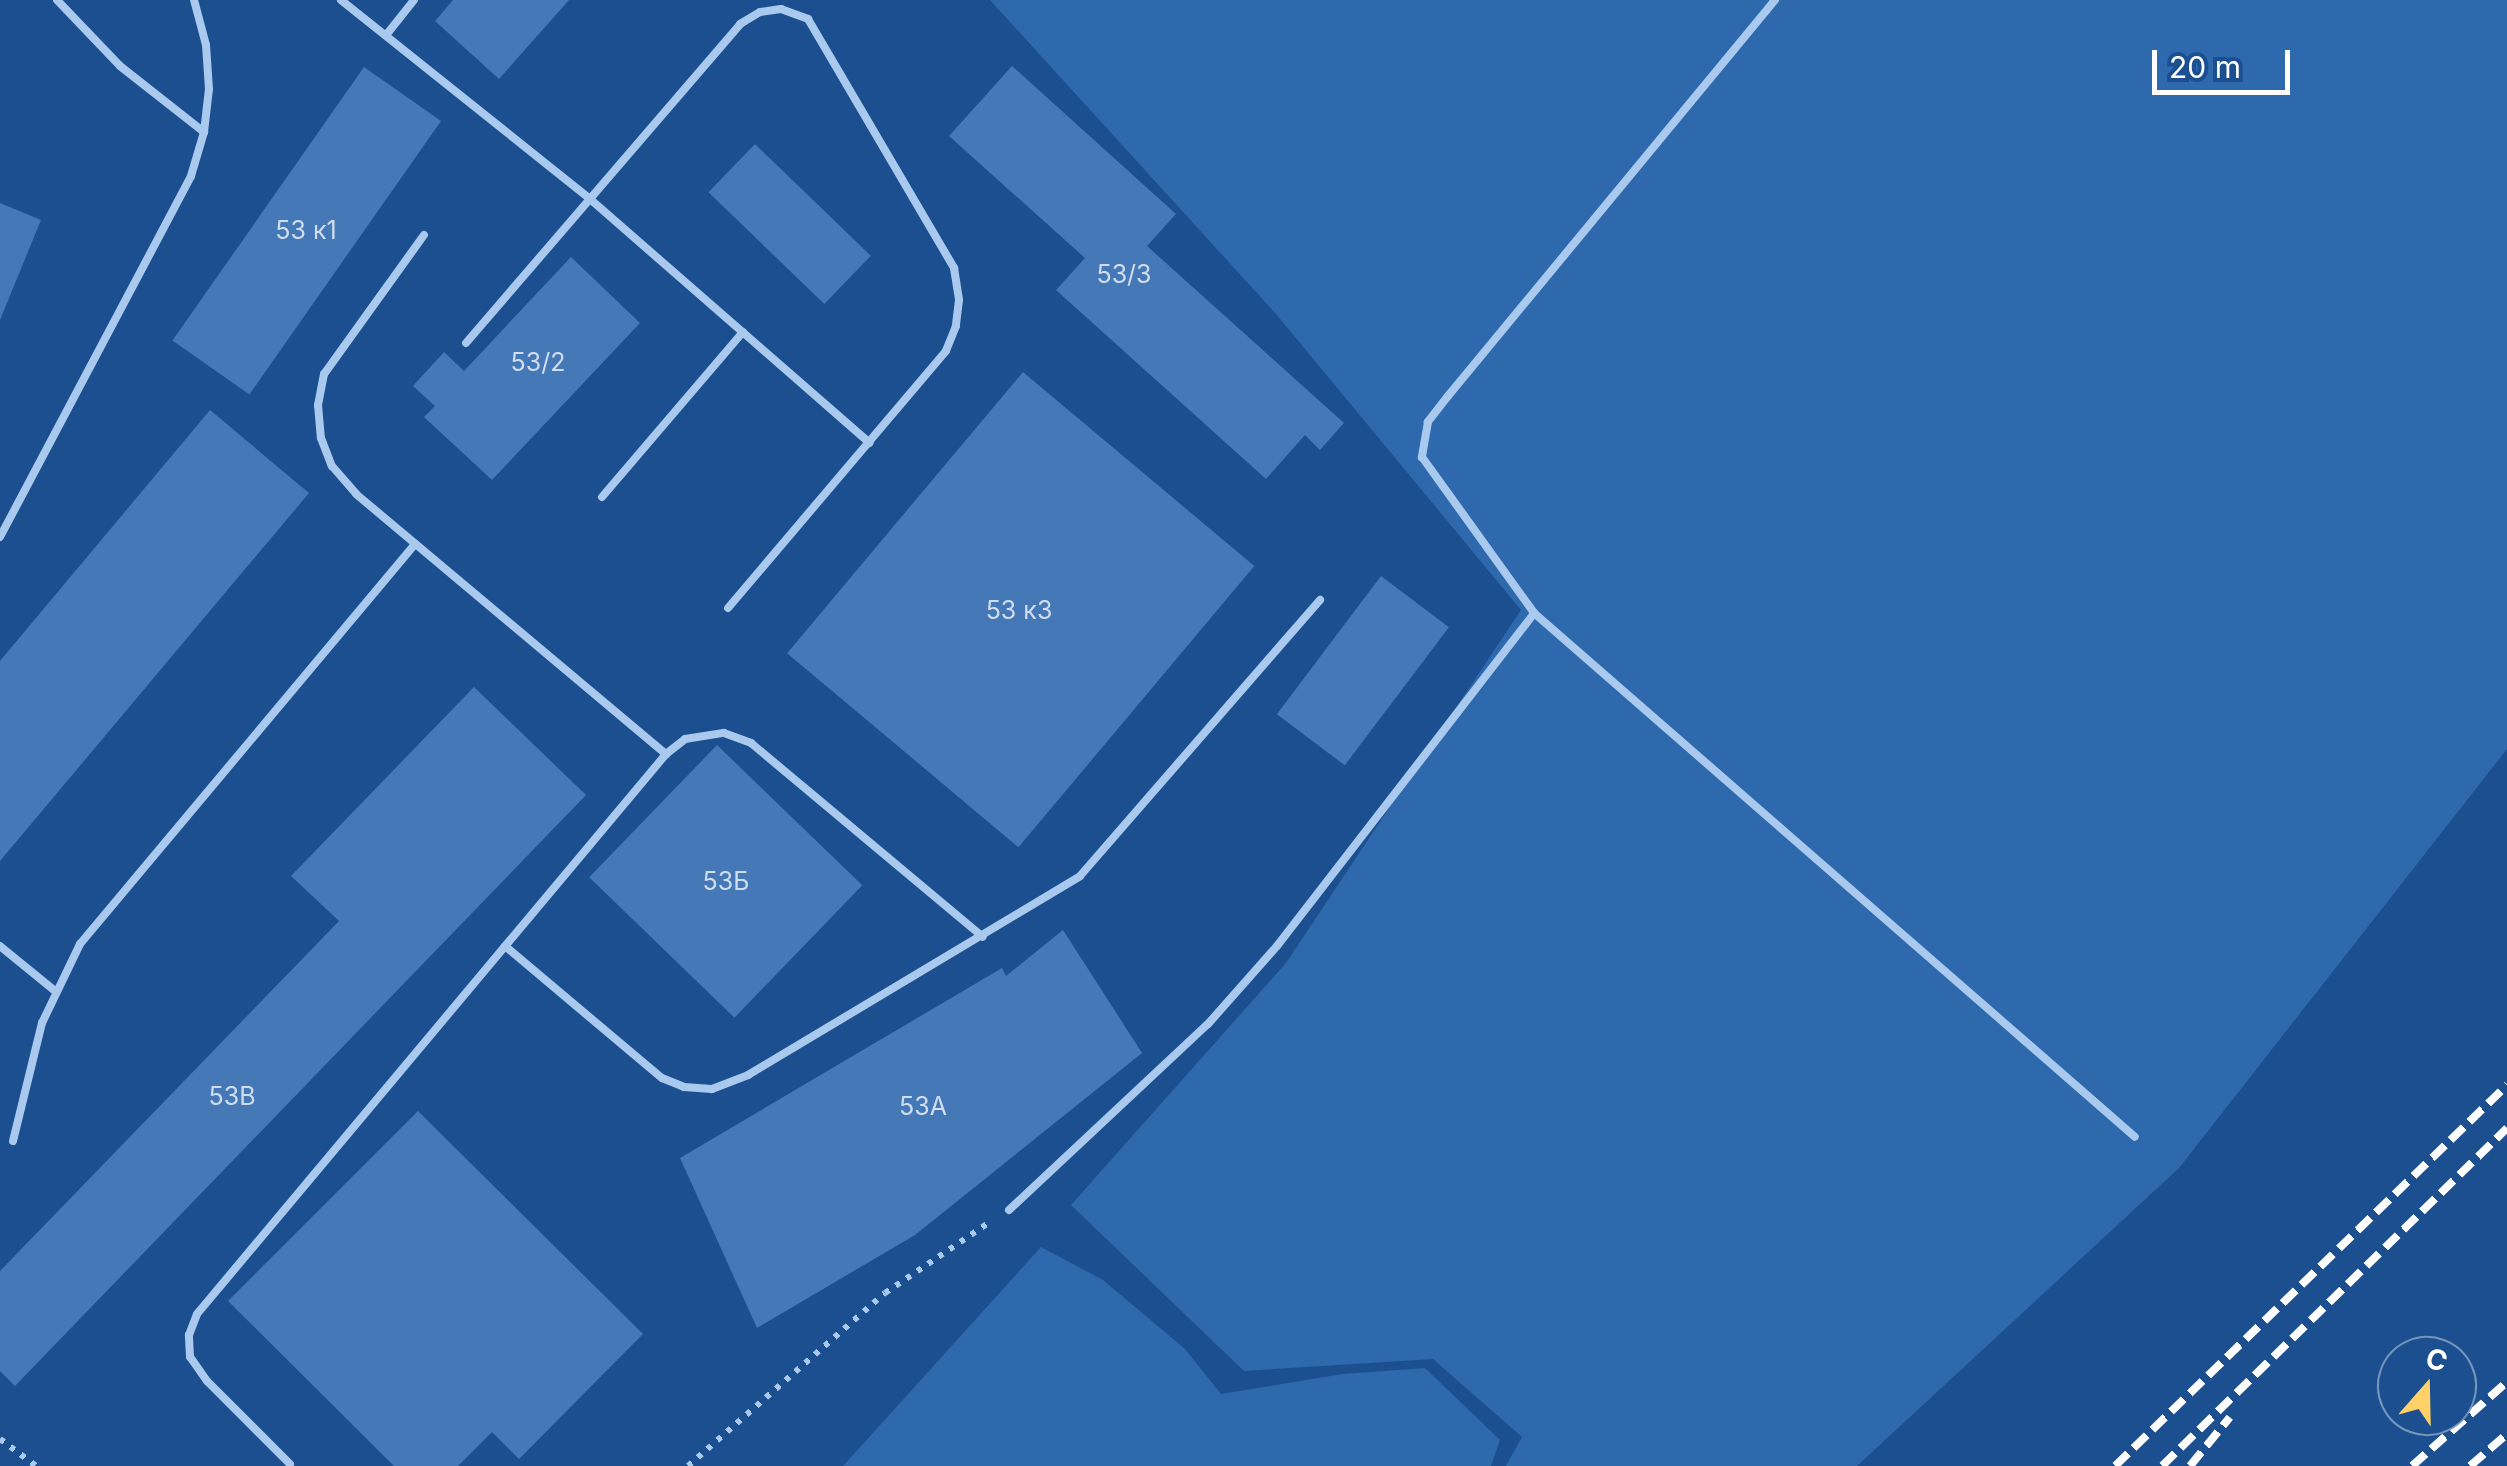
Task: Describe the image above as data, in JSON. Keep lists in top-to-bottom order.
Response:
{
  "house_numbers": [
    "53 к1",
    "53/3",
    "53/2",
    "53 к3",
    "53Б",
    "53В",
    "53А"
  ],
  "scale_bar": "20 m",
  "north": "top"
}
